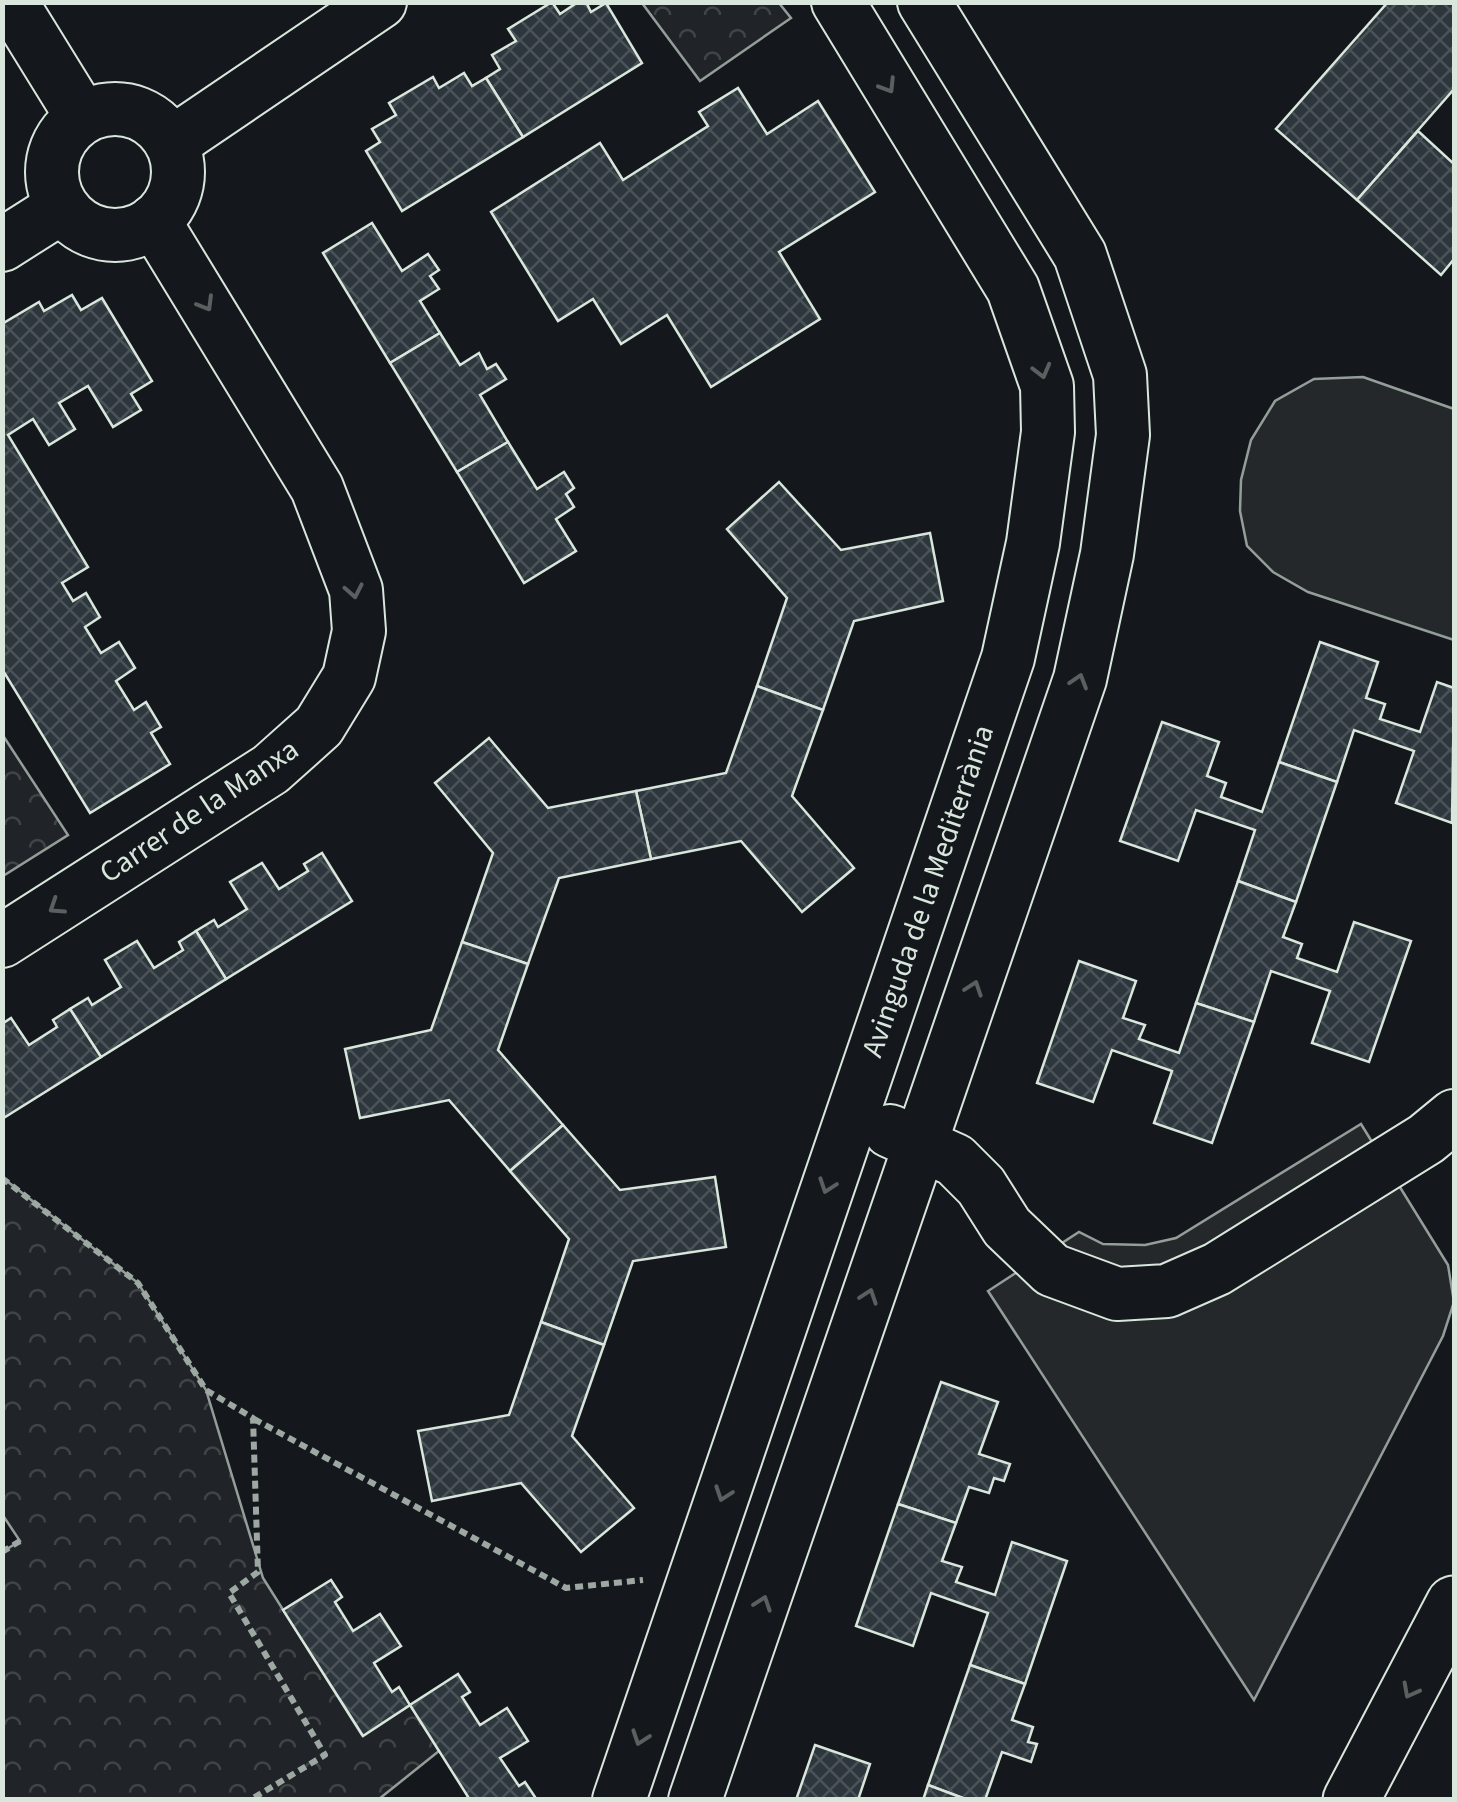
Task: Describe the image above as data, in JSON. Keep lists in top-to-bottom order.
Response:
{
  "streets": {
    "street": ["Carrer de la Manxa", "Avinguda de la Mediterrània"]
  }
}
